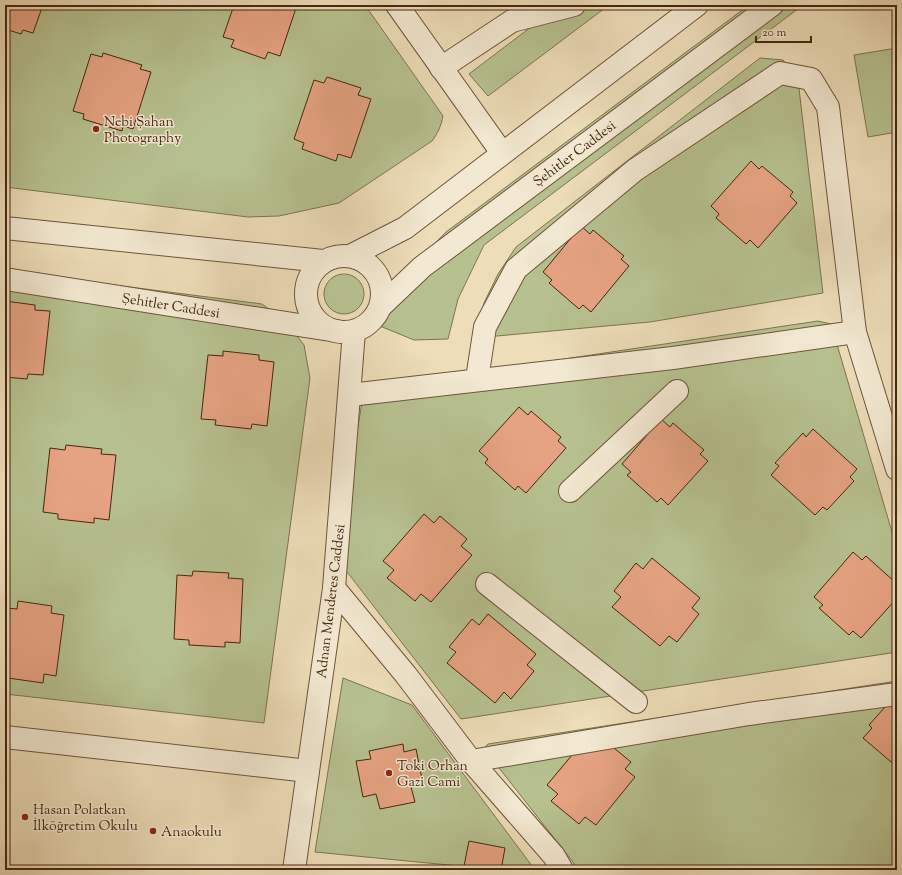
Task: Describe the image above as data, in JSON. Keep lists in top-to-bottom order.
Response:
{
  "streets": {
    "street": ["Şehitler Caddesi", "Adnan Menderes Caddesi"]
  },
  "crossings": [
    ["Şehitler Caddesi", "Adnan Menderes Caddesi"]
  ],
  "places": [
    "Nebi Şahan Photography",
    "Toki Orhan Gazi Cami",
    "Hasan Polatkan İlköğretim Okulu",
    "Anaokulu"
  ],
  "scale_bar": "20 m"
}
